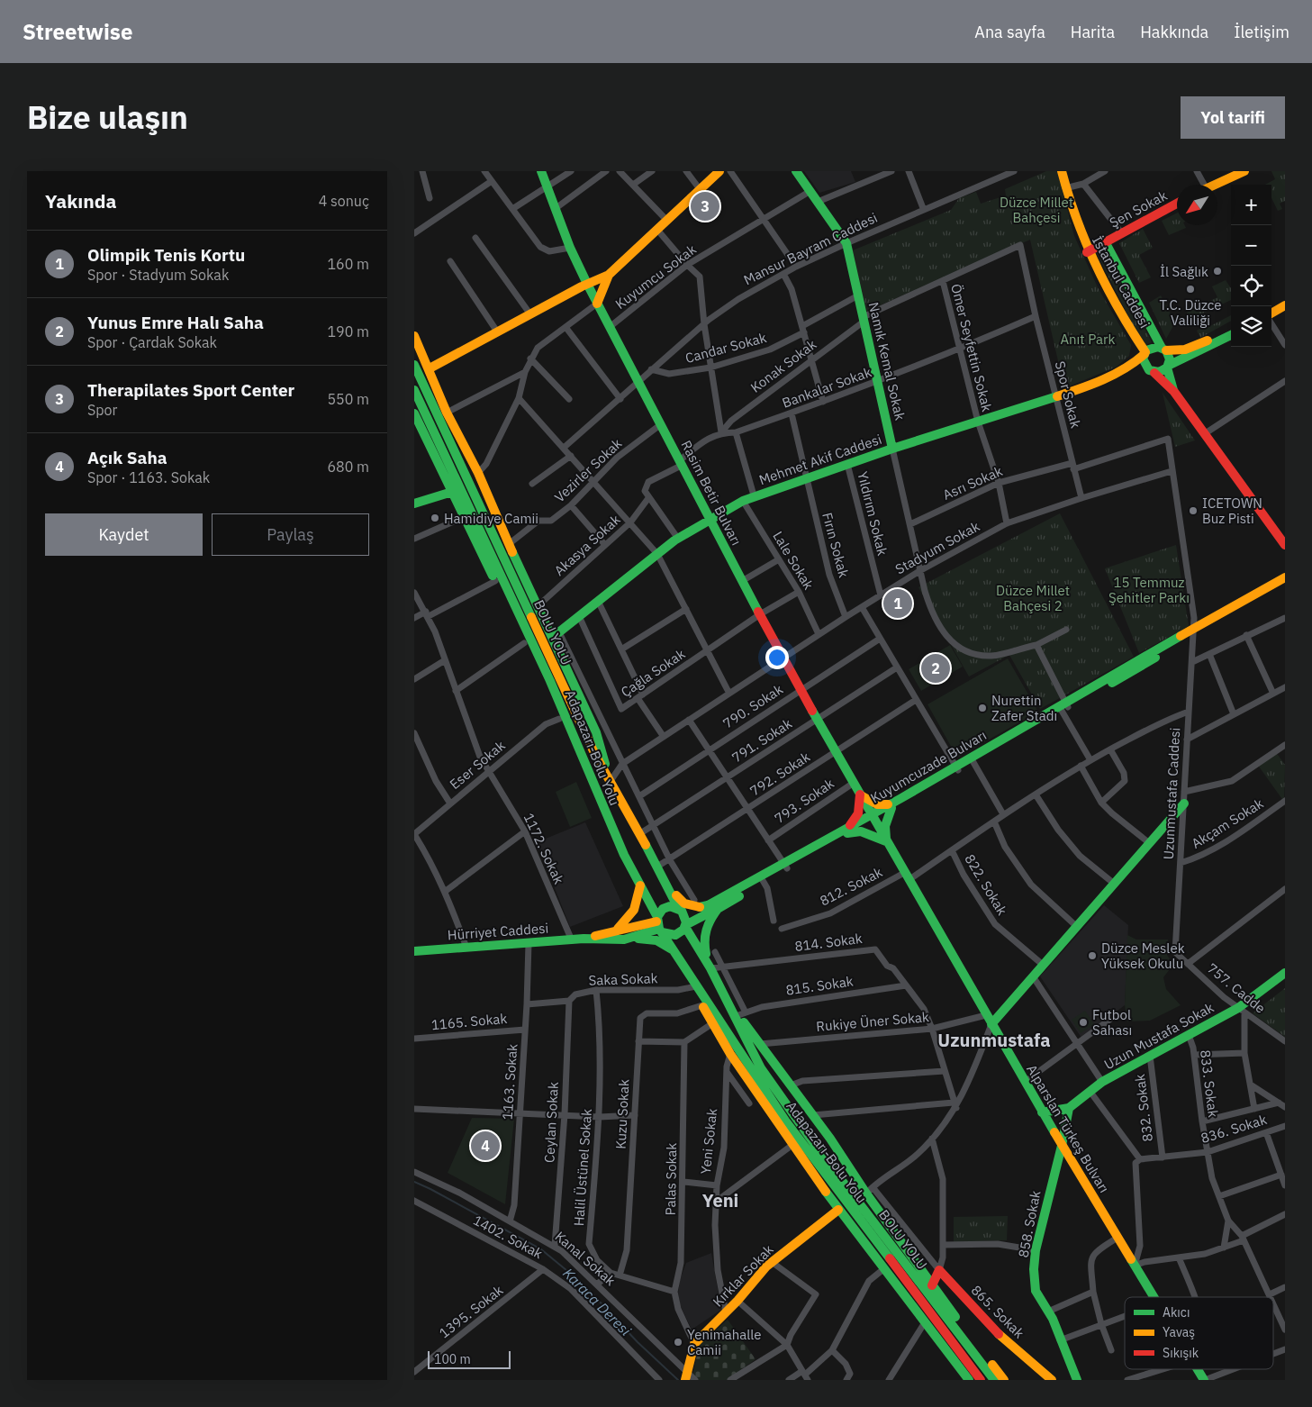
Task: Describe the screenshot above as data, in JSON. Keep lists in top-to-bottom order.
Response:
{
  "streets": {
    "main road": [
      "Şen Sokak",
      "İstanbul Caddesi",
      "Namık Kemal Sokak",
      "Mehmet Akif Caddesi",
      "Rasim Betir Bulvarı",
      "BOLU YOLU",
      "Adapazarı-Bolu Yolu",
      "Kuyumcuzade Bulvarı",
      "Hürriyet Caddesi",
      "Uzun Mustafa Sokak",
      "Alparslan Türkeş Bulvarı",
      "858. Sokak",
      "Kırklar Sokak",
      "865. Sokak"
    ],
    "street": [
      "Mansur Bayram Caddesi",
      "Kuyumcu Sokak",
      "Candar Sokak",
      "Ömer Seyfettin Sokak",
      "Konak Sokak",
      "Bankalar Sokak",
      "Spor Sokak",
      "Vezirler Sokak",
      "Asrı Sokak",
      "Yıldırım Sokak",
      "Akasya Sokak",
      "Fırın Sokak",
      "Stadyum Sokak",
      "Lale Sokak",
      "Çağla Sokak",
      "790. Sokak",
      "791. Sokak",
      "Eser Sokak",
      "792. Sokak",
      "Uzunmustafa Caddesi",
      "793. Sokak",
      "Akçam Sokak",
      "1172. Sokak",
      "822. Sokak",
      "812. Sokak",
      "814. Sokak",
      "Saka Sokak",
      "815. Sokak",
      "757. Cadde",
      "1165. Sokak",
      "Rukiye Üner Sokak",
      "1163. Sokak",
      "833. Sokak",
      "832. Sokak",
      "Kuzu Sokak",
      "Ceylan Sokak",
      "836. Sokak",
      "Yeni Sokak",
      "Halil Üstünel Sokak",
      "Palas Sokak",
      "1402. Sokak",
      "Kanal Sokak",
      "1395. Sokak"
    ]
  },
  "crossings": [
    ["Şen Sokak", "İstanbul Caddesi"],
    ["Mansur Bayram Caddesi", "Candar Sokak"],
    ["Mansur Bayram Caddesi", "Namık Kemal Sokak"],
    ["Mansur Bayram Caddesi", "Rasim Betir Bulvarı"],
    ["Kuyumcu Sokak", "Namık Kemal Sokak"],
    ["Kuyumcu Sokak", "Rasim Betir Bulvarı"],
    ["Candar Sokak", "Namık Kemal Sokak"],
    ["Ömer Seyfettin Sokak", "Konak Sokak"],
    ["Ömer Seyfettin Sokak", "Bankalar Sokak"],
    ["Ömer Seyfettin Sokak", "Mehmet Akif Caddesi"],
    ["Ömer Seyfettin Sokak", "Asrı Sokak"],
    ["Ömer Seyfettin Sokak", "Stadyum Sokak"],
    ["Namık Kemal Sokak", "Konak Sokak"],
    ["Namık Kemal Sokak", "Bankalar Sokak"],
    ["Namık Kemal Sokak", "Mehmet Akif Caddesi"],
    ["Namık Kemal Sokak", "Asrı Sokak"],
    ["Namık Kemal Sokak", "Stadyum Sokak"],
    ["Konak Sokak", "Bankalar Sokak"],
    ["Konak Sokak", "Spor Sokak"],
    ["Bankalar Sokak", "Spor Sokak"],
    ["Bankalar Sokak", "Rasim Betir Bulvarı"],
    ["Bankalar Sokak", "Akasya Sokak"],
    ["Bankalar Sokak", "Fırın Sokak"],
    ["Spor Sokak", "Mehmet Akif Caddesi"],
    ["Spor Sokak", "Asrı Sokak"],
    ["Spor Sokak", "Stadyum Sokak"],
    ["Mehmet Akif Caddesi", "Rasim Betir Bulvarı"],
    ["Mehmet Akif Caddesi", "Yıldırım Sokak"],
    ["Mehmet Akif Caddesi", "Fırın Sokak"],
    ["Mehmet Akif Caddesi", "Lale Sokak"],
    ["Mehmet Akif Caddesi", "Çağla Sokak"],
    ["Vezirler Sokak", "Rasim Betir Bulvarı"],
    ["Asrı Sokak", "Uzunmustafa Caddesi"],
    ["Rasim Betir Bulvarı", "Stadyum Sokak"],
    ["Rasim Betir Bulvarı", "Çağla Sokak"],
    ["Rasim Betir Bulvarı", "790. Sokak"],
    ["Rasim Betir Bulvarı", "791. Sokak"],
    ["Rasim Betir Bulvarı", "Kuyumcuzade Bulvarı"],
    ["Rasim Betir Bulvarı", "792. Sokak"],
    ["Rasim Betir Bulvarı", "793. Sokak"],
    ["Rasim Betir Bulvarı", "Alparslan Türkeş Bulvarı"],
    ["Yıldırım Sokak", "Stadyum Sokak"],
    ["Fırın Sokak", "Stadyum Sokak"],
    ["Stadyum Sokak", "Lale Sokak"],
    ["Stadyum Sokak", "Uzunmustafa Caddesi"],
    ["Lale Sokak", "Çağla Sokak"],
    ["BOLU YOLU", "791. Sokak"],
    ["BOLU YOLU", "Adapazarı-Bolu Yolu"],
    ["BOLU YOLU", "Kuyumcuzade Bulvarı"],
    ["BOLU YOLU", "792. Sokak"],
    ["BOLU YOLU", "Hürriyet Caddesi"],
    ["BOLU YOLU", "814. Sokak"],
    ["Adapazarı-Bolu Yolu", "Kuyumcuzade Bulvarı"],
    ["Adapazarı-Bolu Yolu", "Hürriyet Caddesi"],
    ["Adapazarı-Bolu Yolu", "Saka Sokak"],
    ["Eser Sokak", "1172. Sokak"],
    ["Kuyumcuzade Bulvarı", "Uzunmustafa Caddesi"],
    ["Kuyumcuzade Bulvarı", "Hürriyet Caddesi"],
    ["Kuyumcuzade Bulvarı", "Alparslan Türkeş Bulvarı"],
    ["Uzunmustafa Caddesi", "Akçam Sokak"],
    ["Uzunmustafa Caddesi", "812. Sokak"],
    ["Uzunmustafa Caddesi", "757. Cadde"],
    ["1172. Sokak", "Hürriyet Caddesi"],
    ["822. Sokak", "812. Sokak"],
    ["812. Sokak", "Alparslan Türkeş Bulvarı"],
    ["Hürriyet Caddesi", "1163. Sokak"],
    ["814. Sokak", "815. Sokak"],
    ["814. Sokak", "Rukiye Üner Sokak"],
    ["Saka Sokak", "1163. Sokak"],
    ["Saka Sokak", "Ceylan Sokak"],
    ["Saka Sokak", "Halil Üstünel Sokak"],
    ["757. Cadde", "Uzun Mustafa Sokak"],
    ["1165. Sokak", "1163. Sokak"],
    ["Rukiye Üner Sokak", "Alparslan Türkeş Bulvarı"],
    ["Uzun Mustafa Sokak", "833. Sokak"],
    ["Uzun Mustafa Sokak", "832. Sokak"],
    ["Uzun Mustafa Sokak", "858. Sokak"],
    ["1163. Sokak", "Kanal Sokak"],
    ["833. Sokak", "836. Sokak"],
    ["832. Sokak", "836. Sokak"],
    ["Kuzu Sokak", "Halil Üstünel Sokak"],
    ["Ceylan Sokak", "Kanal Sokak"],
    ["Alparslan Türkeş Bulvarı", "858. Sokak"],
    ["Yeni Sokak", "Kırklar Sokak"],
    ["Halil Üstünel Sokak", "Palas Sokak"],
    ["Palas Sokak", "Kırklar Sokak"],
    ["1402. Sokak", "1395. Sokak"],
    ["Kanal Sokak", "Kırklar Sokak"]
  ],
  "districts": ["Uzunmustafa", "Yeni"],
  "water": ["Karaca Deresi"],
  "parks": [
    "Düzce Millet Bahçesi",
    "Anıt Park",
    "15 Temmuz Şehitler Parkı",
    "Düzce Millet Bahçesi 2"
  ],
  "places": [
    "İl Sağlık",
    "T.C. Düzce Valiliği",
    "ICETOWN Buz Pisti",
    "Hamidiye Camii",
    "Nurettin Zafer Stadı",
    "Düzce Meslek Yüksek Okulu",
    "Futbol Sahası",
    "Yenimahalle Camii"
  ],
  "legend": ["Akıcı", "Yavaş", "Sıkışık"],
  "scale_bar": "100 m",
  "north": "bottom left",
  "page": {
    "header": "Streetwise",
    "nav": [
      "Ana sayfa",
      "Harita",
      "Hakkında",
      "İletişim"
    ],
    "title": "Bize ulaşın",
    "buttons": [
      "Yol tarifi",
      ["Kaydet", "Paylaş"]
    ],
    "heading": ["Yakında", "4 sonuç"],
    "map_buttons": ["+", "−"],
    "pins": [
      "3",
      "1",
      "2",
      "4"
    ],
    "list": [
      {
        "mark": "1",
        "name": "Olimpik Tenis Kortu",
        "note": "Spor · Stadyum Sokak",
        "value": "160 m"
      },
      {
        "mark": "2",
        "name": "Yunus Emre Halı Saha",
        "note": "Spor · Çardak Sokak",
        "value": "190 m"
      },
      {
        "mark": "3",
        "name": "Therapilates Sport Center",
        "note": "Spor",
        "value": "550 m"
      },
      {
        "mark": "4",
        "name": "Açık Saha",
        "note": "Spor · 1163. Sokak",
        "value": "680 m"
      }
    ],
    "scale": "100 m"
  }
}
